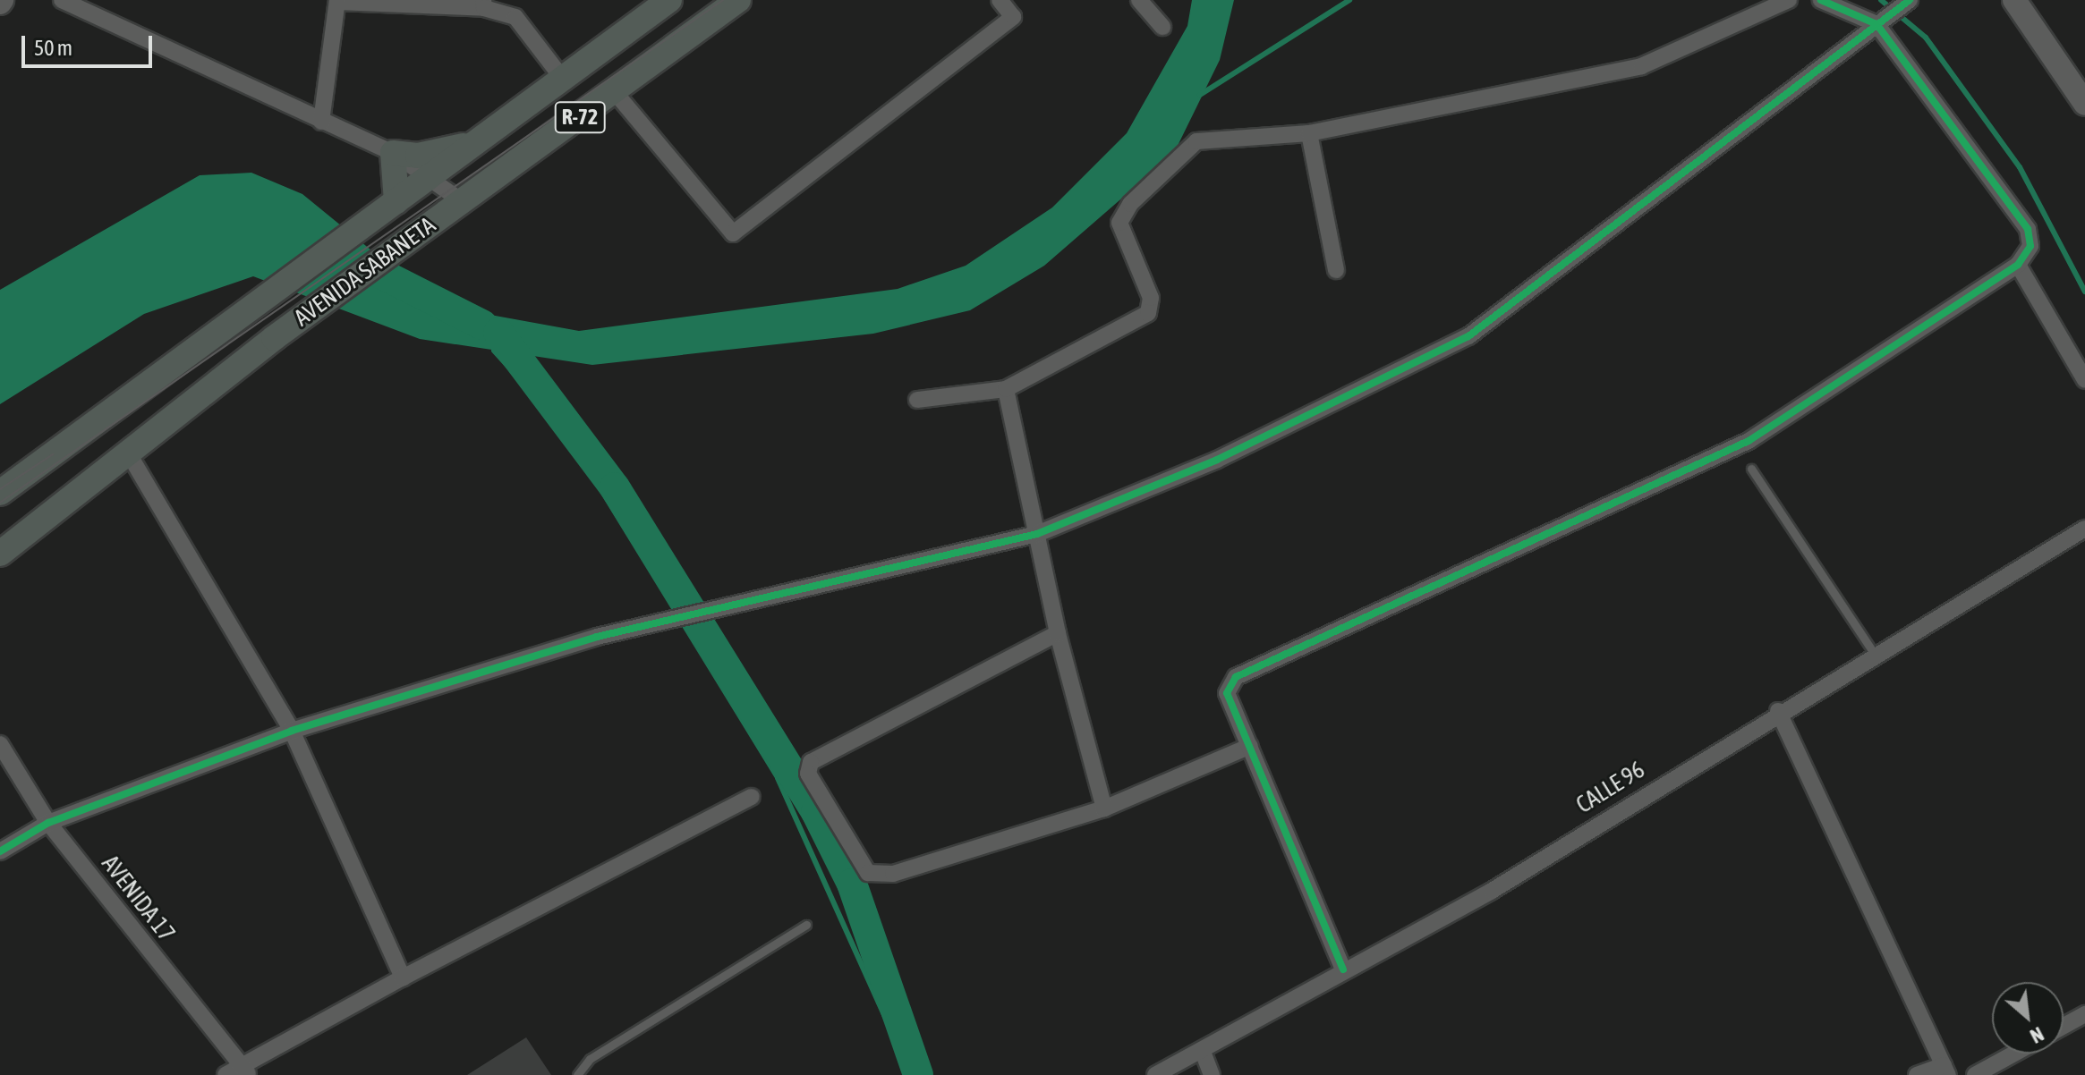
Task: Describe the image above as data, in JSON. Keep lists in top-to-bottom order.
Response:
{
  "streets": {
    "main road": ["R-72", "AVENIDA SABANETA"],
    "street": ["CALLE 96", "AVENIDA 17"]
  },
  "scale_bar": "50 m",
  "north": "bottom right"
}
